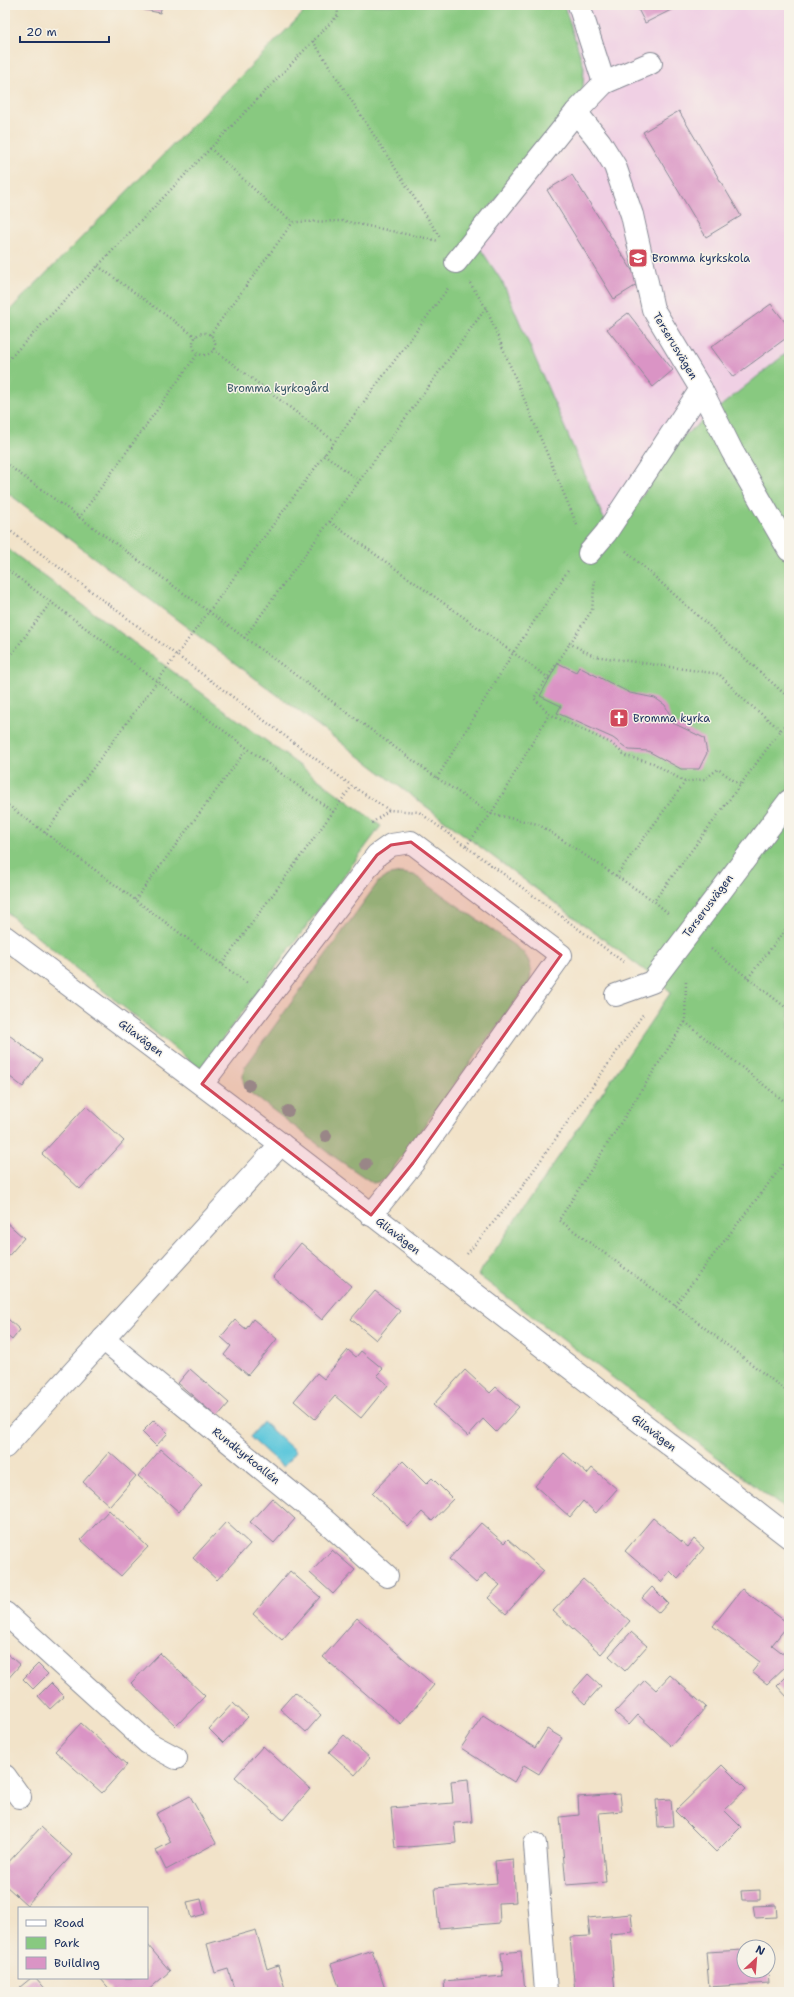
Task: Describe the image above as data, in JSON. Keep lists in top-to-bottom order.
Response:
{
  "streets": {
    "street": ["Terserusvägen", "Gliavägen", "Rundkyrkoallén"]
  },
  "parks": ["Bromma kyrkogård"],
  "places": {
    "school or university": ["Bromma kyrkskola"],
    "church": ["Bromma kyrka"]
  },
  "legend": ["Road", "Park", "Building"],
  "scale_bar": "20 m",
  "north": "top right"
}
